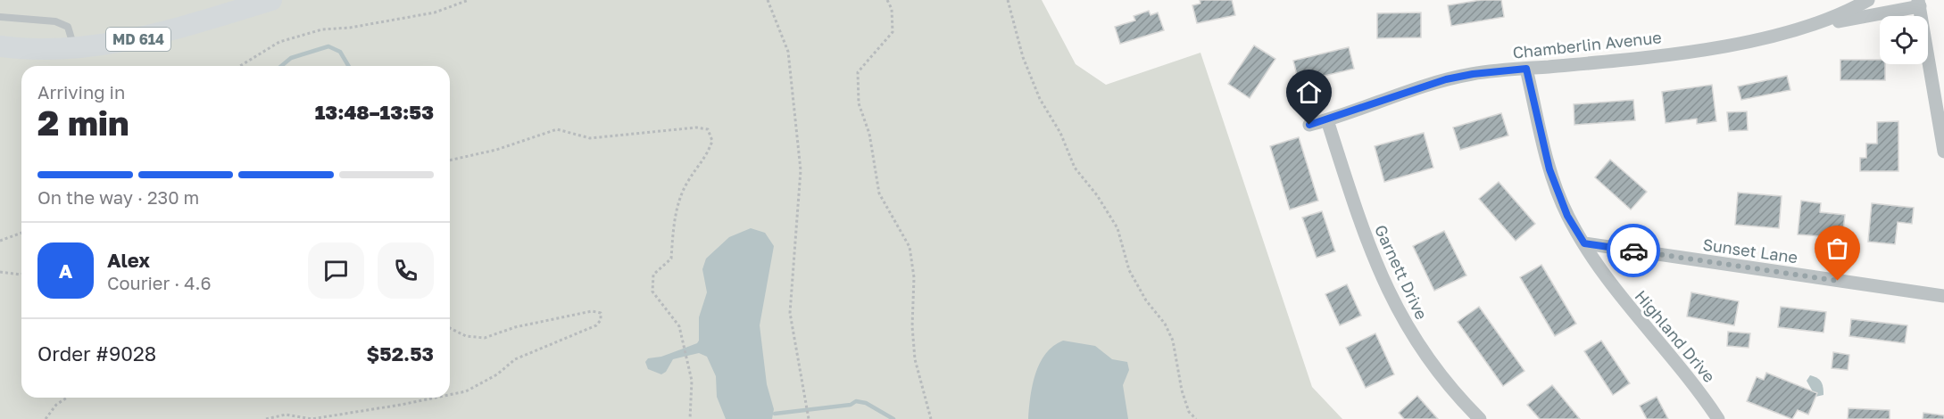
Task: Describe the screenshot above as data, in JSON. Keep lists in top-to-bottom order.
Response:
{
  "streets": {
    "main road": ["MD 614"],
    "street": [
      "Chamberlin Avenue",
      "Sunset Lane",
      "Garnett Drive",
      "Highland Drive"
    ]
  },
  "crossings": [
    ["Chamberlin Avenue", "Garnett Drive"],
    ["Chamberlin Avenue", "Highland Drive"],
    ["Sunset Lane", "Highland Drive"]
  ],
  "page": {
    "heading": ["2 min", "Arriving in", "13:48–13:53"],
    "panel": [
      "Alex",
      "Courier · 4.6",
      "Order #9028",
      "$52.53"
    ],
    "bar": "On the way · 230 m",
    "round": "A"
  }
}
